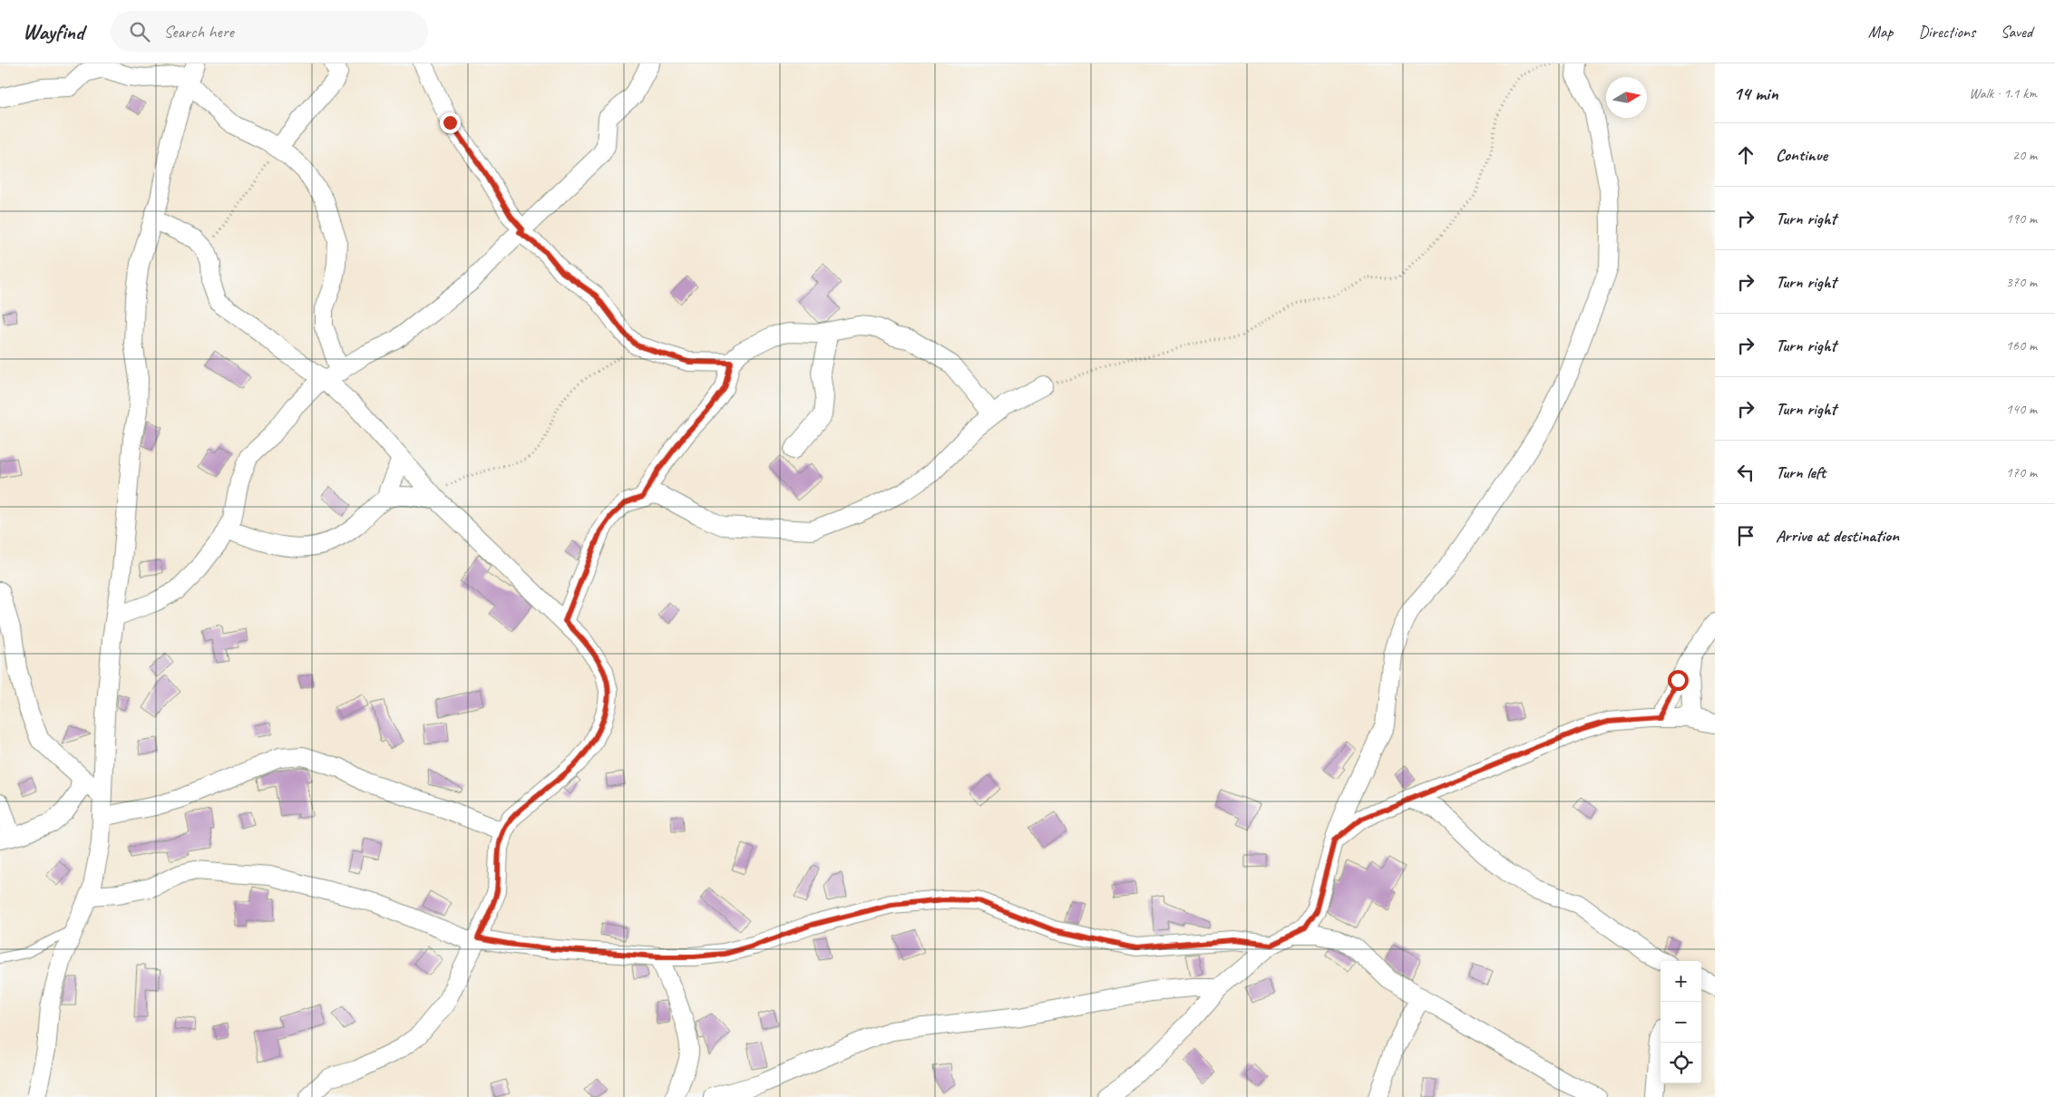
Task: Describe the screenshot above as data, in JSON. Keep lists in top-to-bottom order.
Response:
{
  "north": "right",
  "page": {
    "header": "Wayfind",
    "search": "Search here",
    "nav": ["Map", "Directions", "Saved"],
    "heading": ["14 min", "Walk · 1.1 km"],
    "list": [
      ["Continue", "20 m"],
      ["Turn right", "190 m"],
      ["Turn right", "370 m"],
      ["Turn right", "160 m"],
      ["Turn right", "140 m"],
      ["Turn left", "170 m"],
      "Arrive at destination"
    ],
    "map_buttons": ["+", "−"]
  }
}
